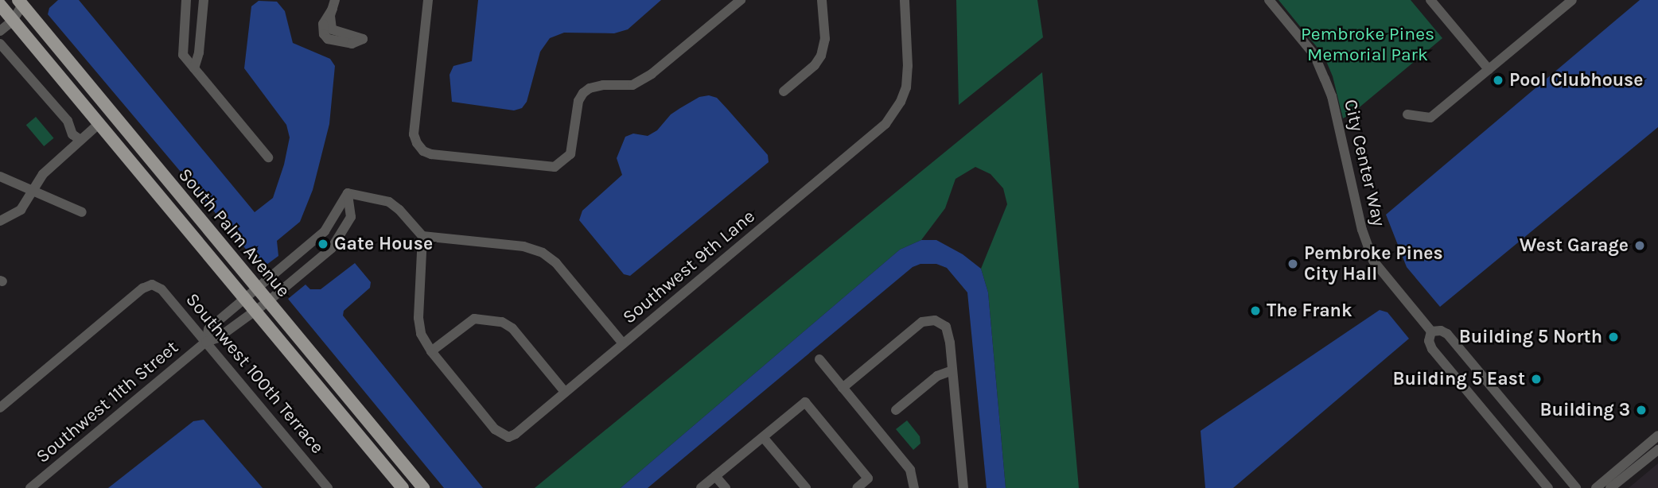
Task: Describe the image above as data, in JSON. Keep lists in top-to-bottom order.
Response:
{
  "streets": {
    "main road": ["South Palm Avenue"],
    "street": [
      "City Center Way",
      "Southwest 9th Lane",
      "Southwest 100th Terrace",
      "Southwest 11th Street"
    ]
  },
  "crossings": [
    ["South Palm Avenue", "Southwest 11th Street"],
    ["Southwest 100th Terrace", "Southwest 11th Street"]
  ],
  "parks": ["Pembroke Pines Memorial Park"],
  "places": [
    "Pool Clubhouse",
    "Gate House",
    "West Garage",
    "Pembroke Pines City Hall",
    "The Frank",
    "Building 5 North",
    "Building 5 East",
    "Building 3"
  ]
}
